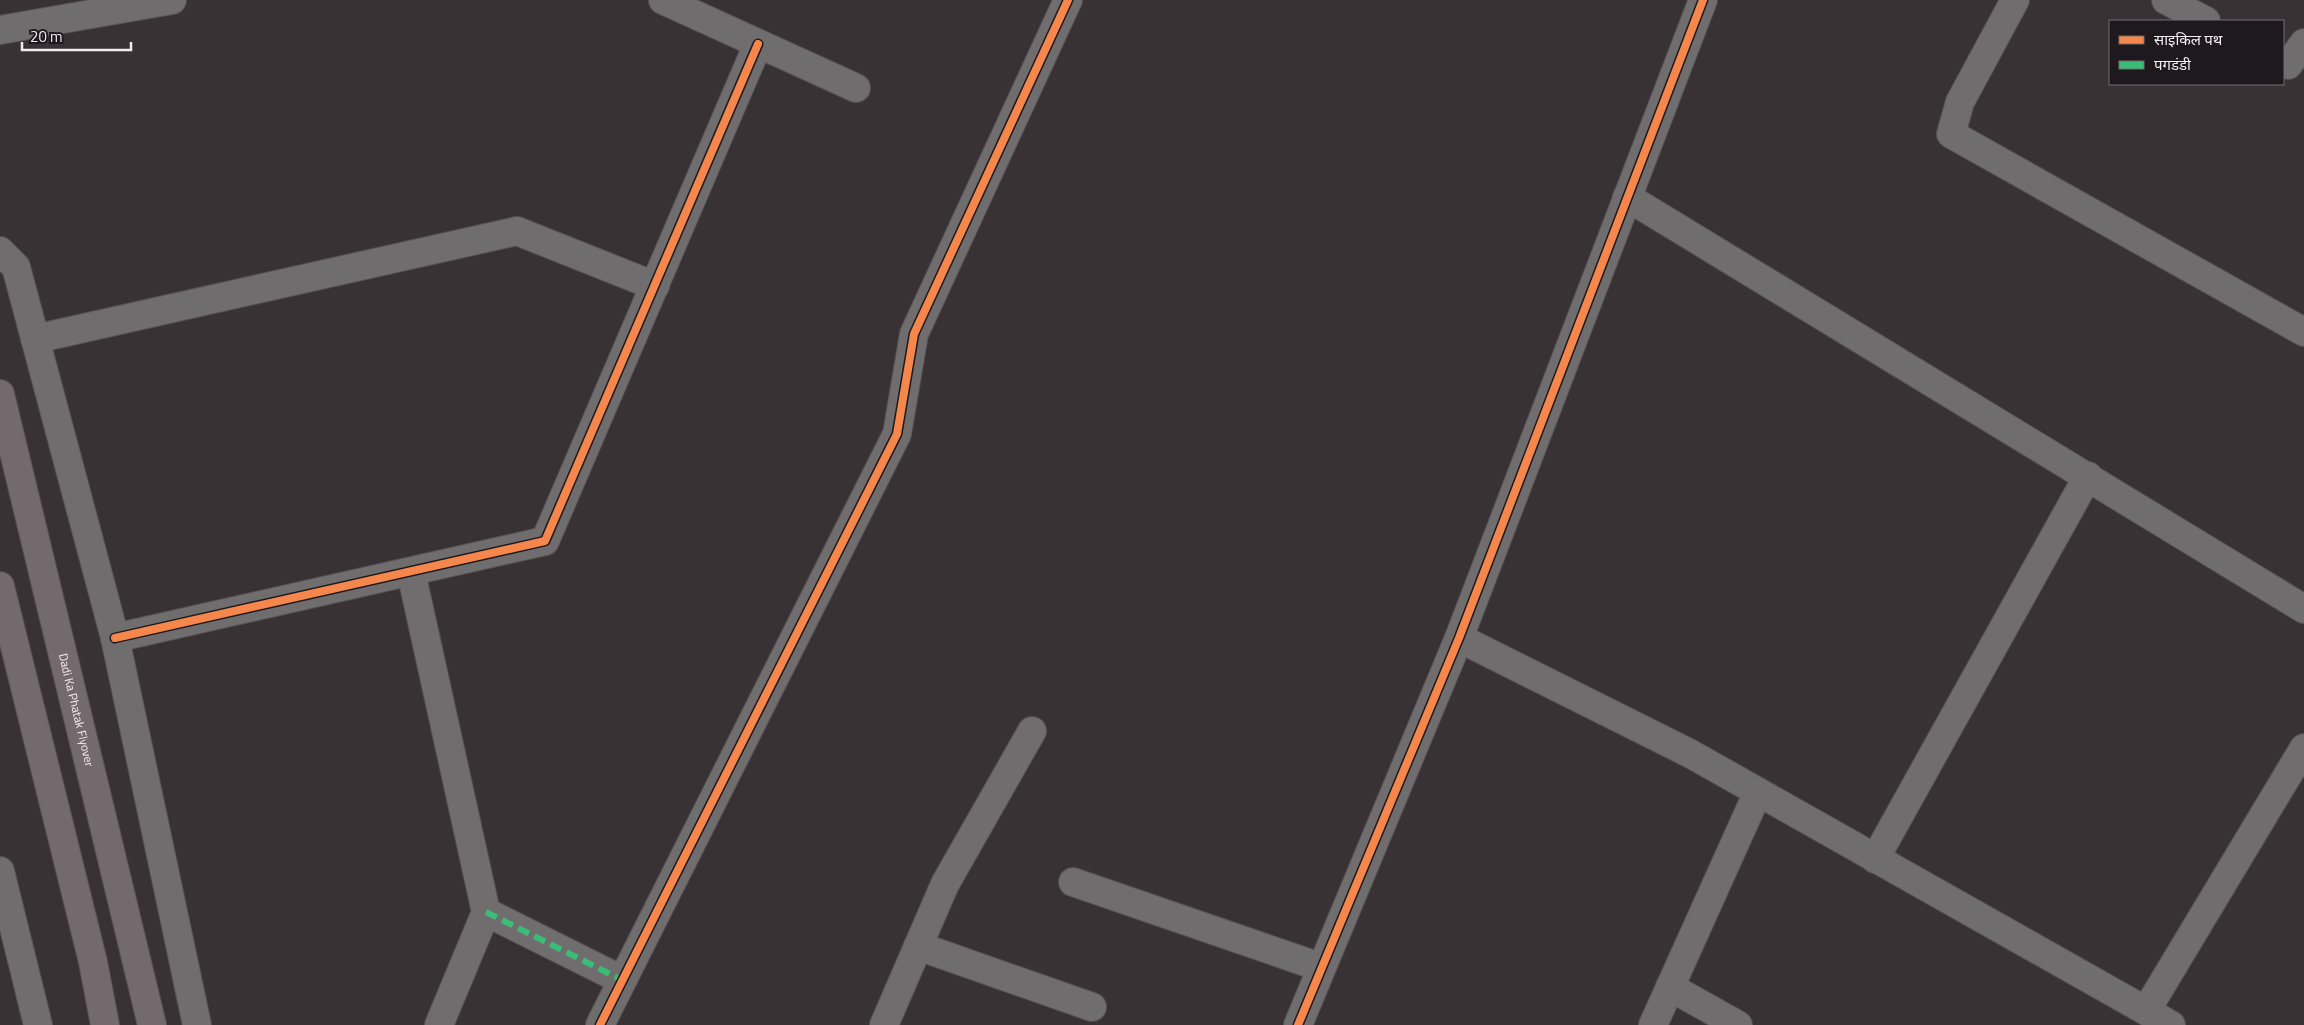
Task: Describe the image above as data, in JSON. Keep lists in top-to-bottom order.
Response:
{
  "streets": {
    "main road": ["Dadi Ka Phatak Flyover"]
  },
  "legend": ["साइकिल पथ", "पगडंडी"],
  "scale_bar": "20 m"
}
